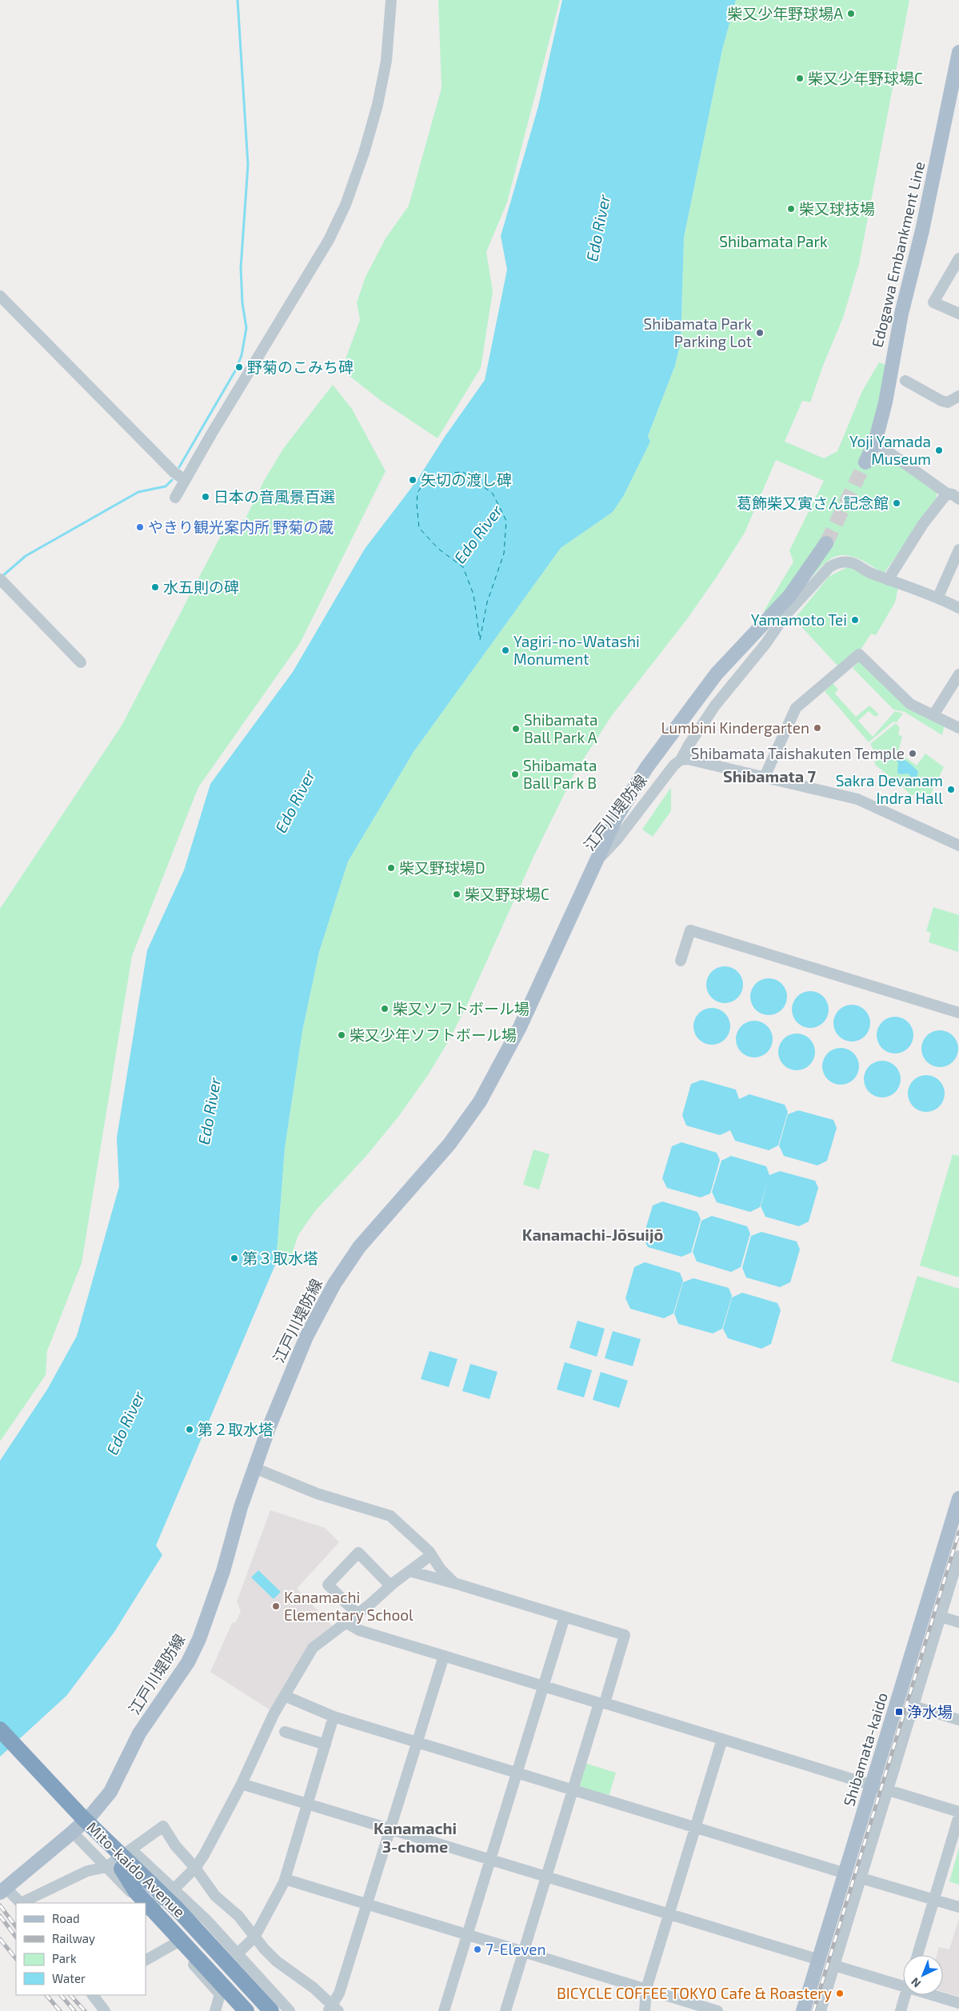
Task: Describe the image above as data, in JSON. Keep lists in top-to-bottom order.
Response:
{
  "streets": {
    "highway": ["Mito-kaido Avenue"],
    "main road": ["Edogawa Embankment Line", "江戸川堤防線", "Shibamata-kaido"]
  },
  "districts": ["Shibamata 7", "Kanamachi-Jōsuijō", "Kanamachi 3-chome"],
  "water": ["Edo River"],
  "parks": ["Shibamata Park"],
  "places": {
    "other": [
      "柴又少年野球場A",
      "柴又少年野球場C",
      "柴又球技場",
      "Shibamata Park Parking Lot",
      "野菊のこみち碑",
      "Yoji Yamada Museum",
      "矢切の渡し碑",
      "日本の音風景百選",
      "葛飾柴又寅さん記念館",
      "やきり観光案内所 野菊の蔵",
      "水五則の碑",
      "Yamamoto Tei",
      "Yagiri-no-Watashi Monument",
      "Lumbini Kindergarten",
      "Shibamata Ball Park A",
      "Shibamata Taishakuten Temple",
      "Shibamata Ball Park B",
      "Sakra Devanam Indra Hall",
      "柴又野球場D",
      "柴又野球場C",
      "柴又ソフトボール場",
      "柴又少年ソフトボール場",
      "第３取水塔",
      "第２取水塔",
      "Kanamachi Elementary School",
      "7-Eleven",
      "BICYCLE COFFEE TOKYO Cafe & Roastery"
    ],
    "transit": ["浄水場"]
  },
  "legend": [
    "Road",
    "Railway",
    "Park",
    "Water"
  ],
  "north": "bottom left"
}
